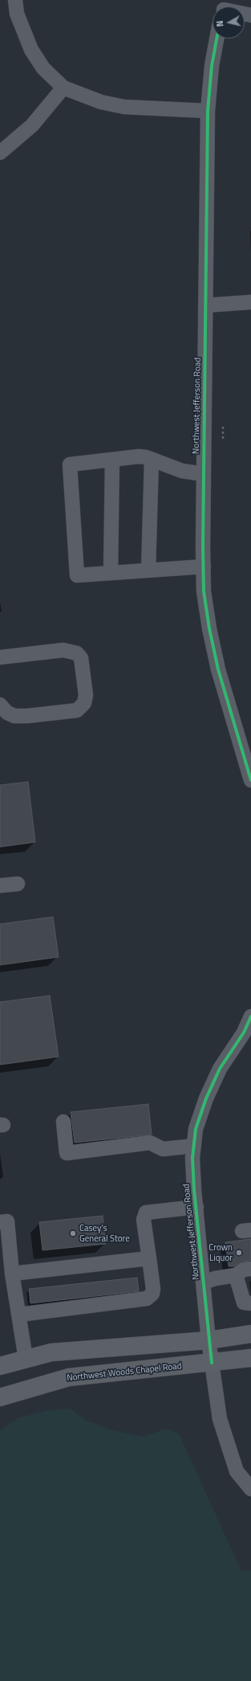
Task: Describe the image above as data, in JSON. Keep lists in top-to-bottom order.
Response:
{
  "streets": {
    "main road": ["Northwest Woods Chapel Road"],
    "street": ["Northwest Jefferson Road"]
  },
  "crossings": [
    ["Northwest Jefferson Road", "Northwest Woods Chapel Road"]
  ],
  "places": ["Casey's General Store", "Crown Liquor"],
  "north": "left"
}
